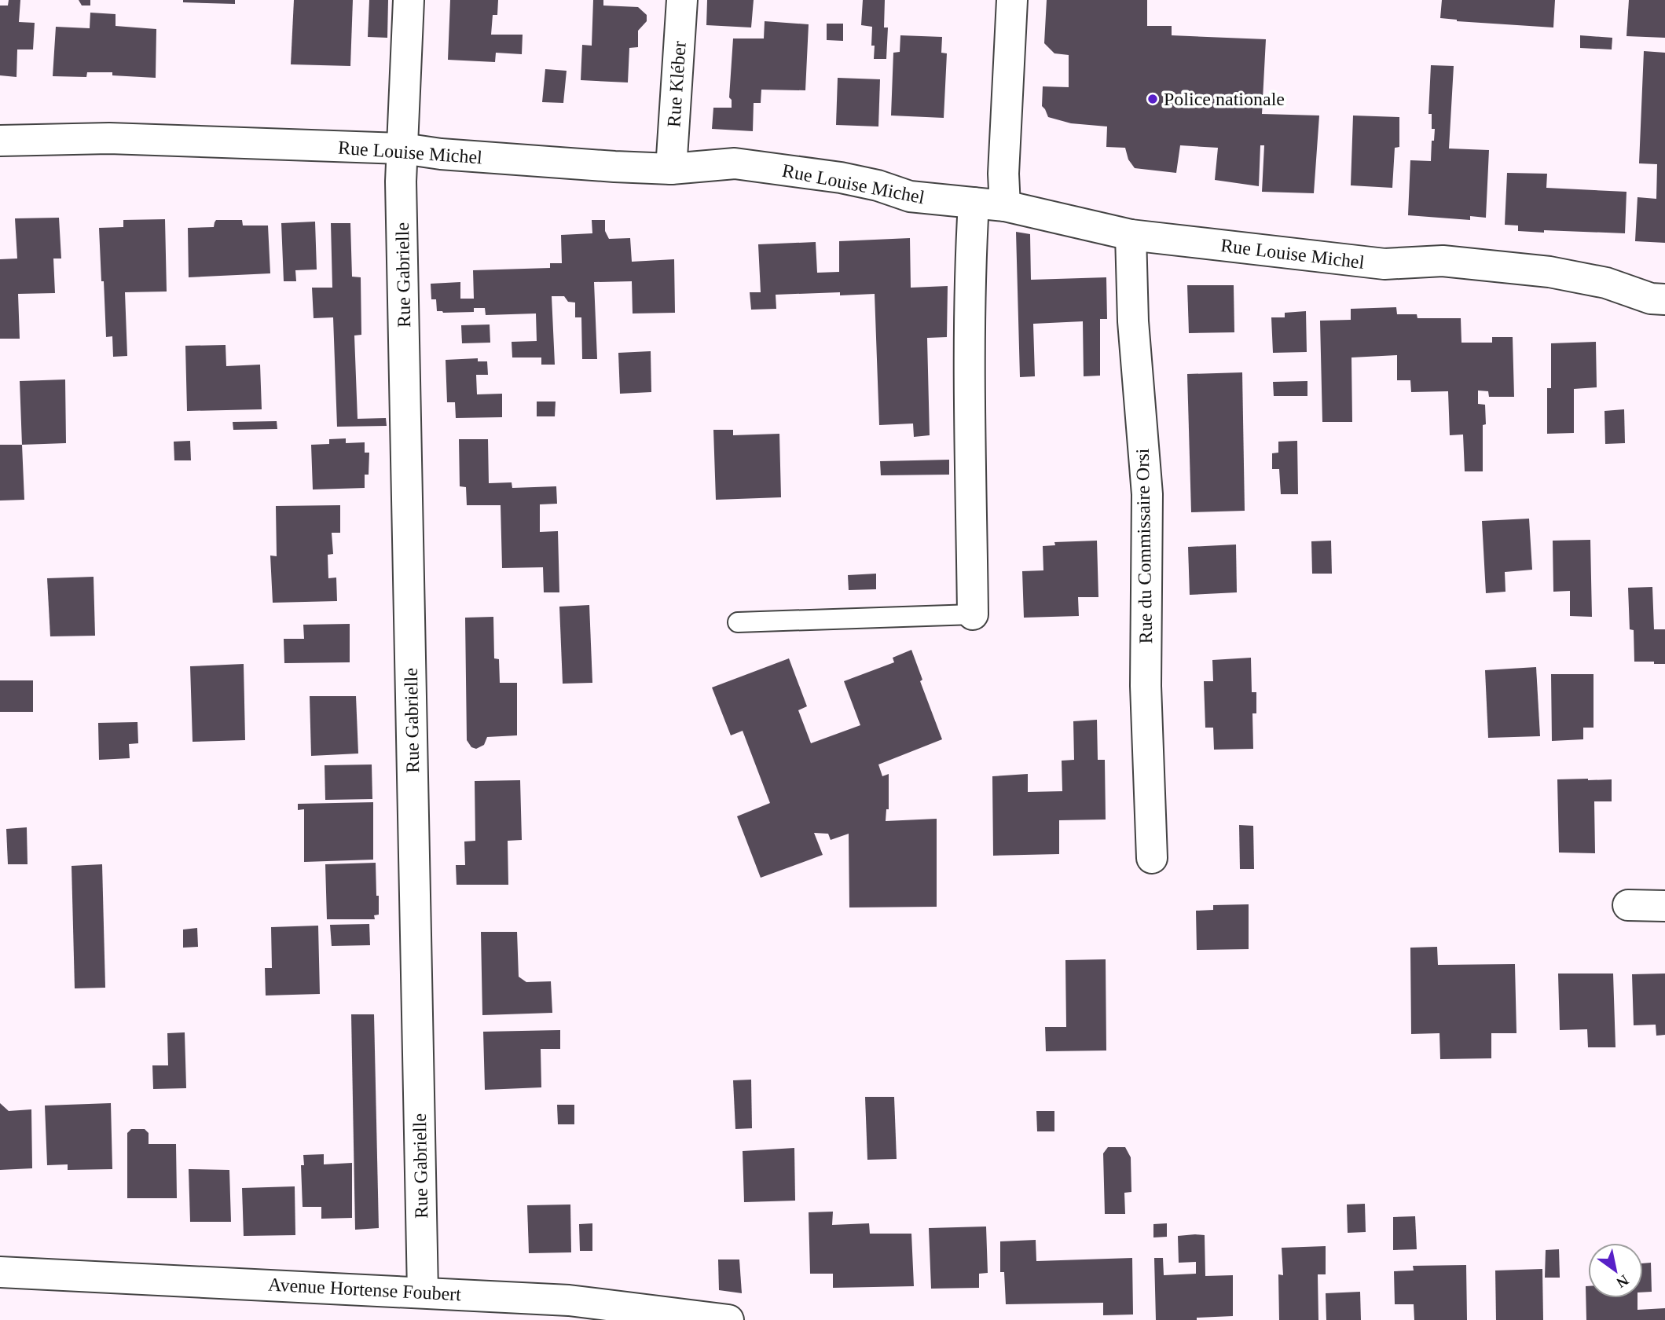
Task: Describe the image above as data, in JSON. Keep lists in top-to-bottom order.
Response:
{
  "streets": {
    "street": [
      "Rue Kléber",
      "Rue Louise Michel",
      "Rue Gabrielle",
      "Rue du Commissaire Orsi",
      "Avenue Hortense Foubert"
    ]
  },
  "crossings": [
    ["Rue Kléber", "Rue Louise Michel"],
    ["Rue Louise Michel", "Rue Gabrielle"],
    ["Rue Louise Michel", "Rue du Commissaire Orsi"],
    ["Rue Gabrielle", "Avenue Hortense Foubert"]
  ],
  "places": ["Police nationale"],
  "north": "bottom right"
}
